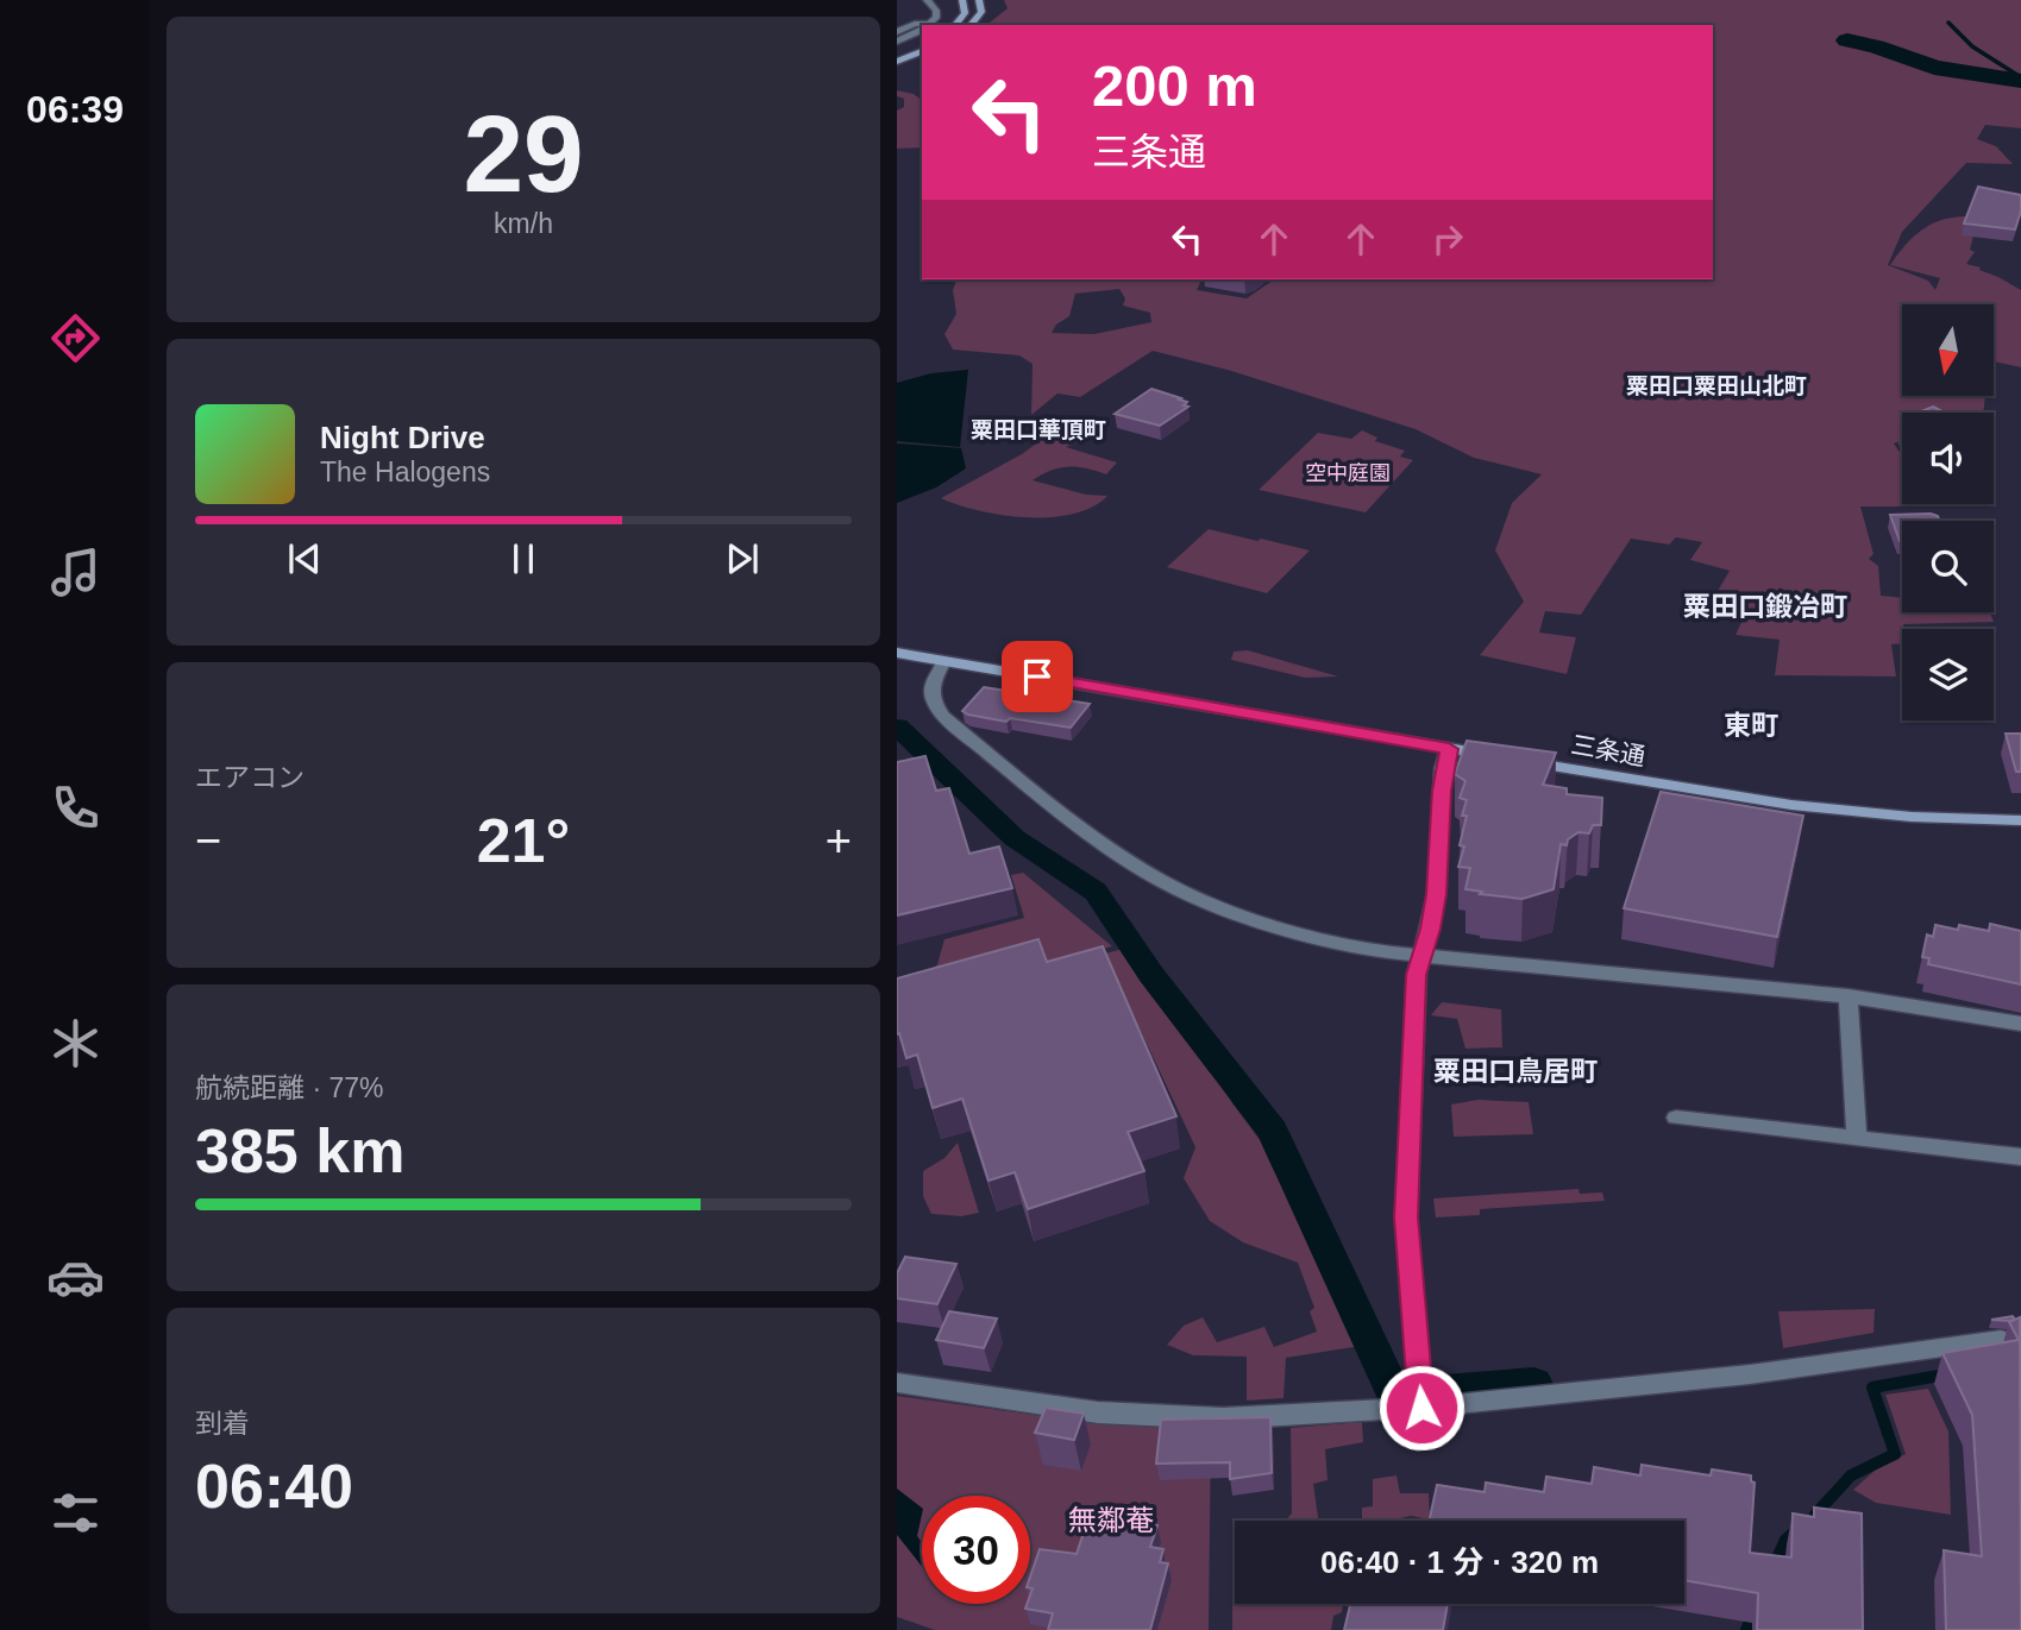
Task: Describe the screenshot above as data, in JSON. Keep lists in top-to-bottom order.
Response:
{
  "streets": {
    "main road": ["三条通"]
  },
  "districts": [
    "粟田口粟田山北町",
    "粟田口華頂町",
    "粟田口鍛冶町",
    "東町",
    "粟田口鳥居町"
  ],
  "parks": ["空中庭園", "無鄰菴"],
  "north": "bottom",
  "page": {
    "tabs": "06:39",
    "tile": [
      ["29", "km/h"],
      "エアコン",
      ["航続距離 · 77%", "385 km"],
      ["到着", "06:40"]
    ],
    "turn": ["200 m", "三条通"],
    "song": ["Night Drive", "The Halogens"],
    "heat": ["−", "21°", "+"],
    "limit": "30",
    "trip": "06:40 · 1 分 · 320 m"
  }
}
